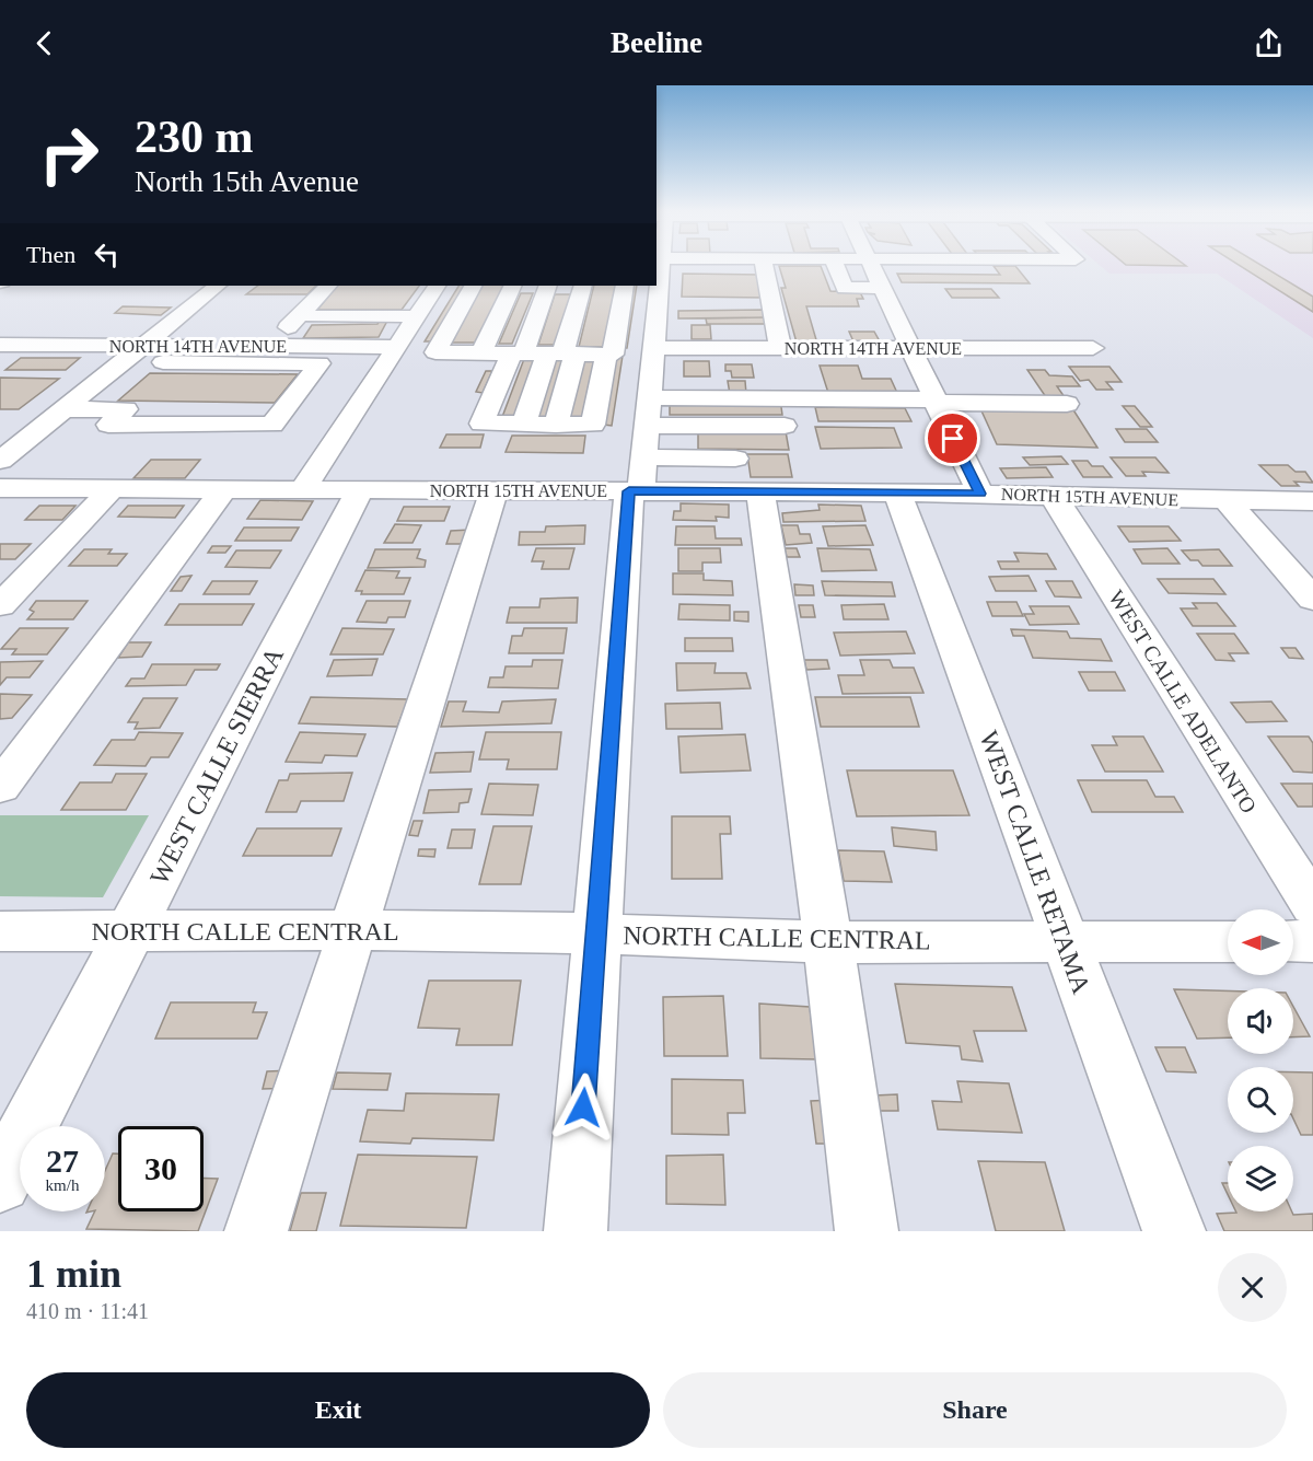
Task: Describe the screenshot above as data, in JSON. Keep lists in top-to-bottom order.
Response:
{
  "streets": {
    "street": [
      "NORTH 14TH AVENUE",
      "NORTH 15TH AVENUE",
      "WEST CALLE ADELANTO",
      "WEST CALLE SIERRA",
      "WEST CALLE RETAMA",
      "NORTH CALLE CENTRAL"
    ]
  },
  "crossings": [
    ["NORTH 15TH AVENUE", "WEST CALLE ADELANTO"],
    ["NORTH 15TH AVENUE", "WEST CALLE SIERRA"],
    ["NORTH 15TH AVENUE", "WEST CALLE RETAMA"],
    ["WEST CALLE SIERRA", "NORTH CALLE CENTRAL"],
    ["WEST CALLE RETAMA", "NORTH CALLE CENTRAL"]
  ],
  "north": "left",
  "page": {
    "header": "Beeline",
    "turn": ["230 m", "North 15th Avenue"],
    "then": "Then",
    "speed": "27 km/h",
    "limit": "30",
    "heading": ["1 min", "410 m · 11:41"],
    "buttons": ["Exit", "Share"]
  }
}
